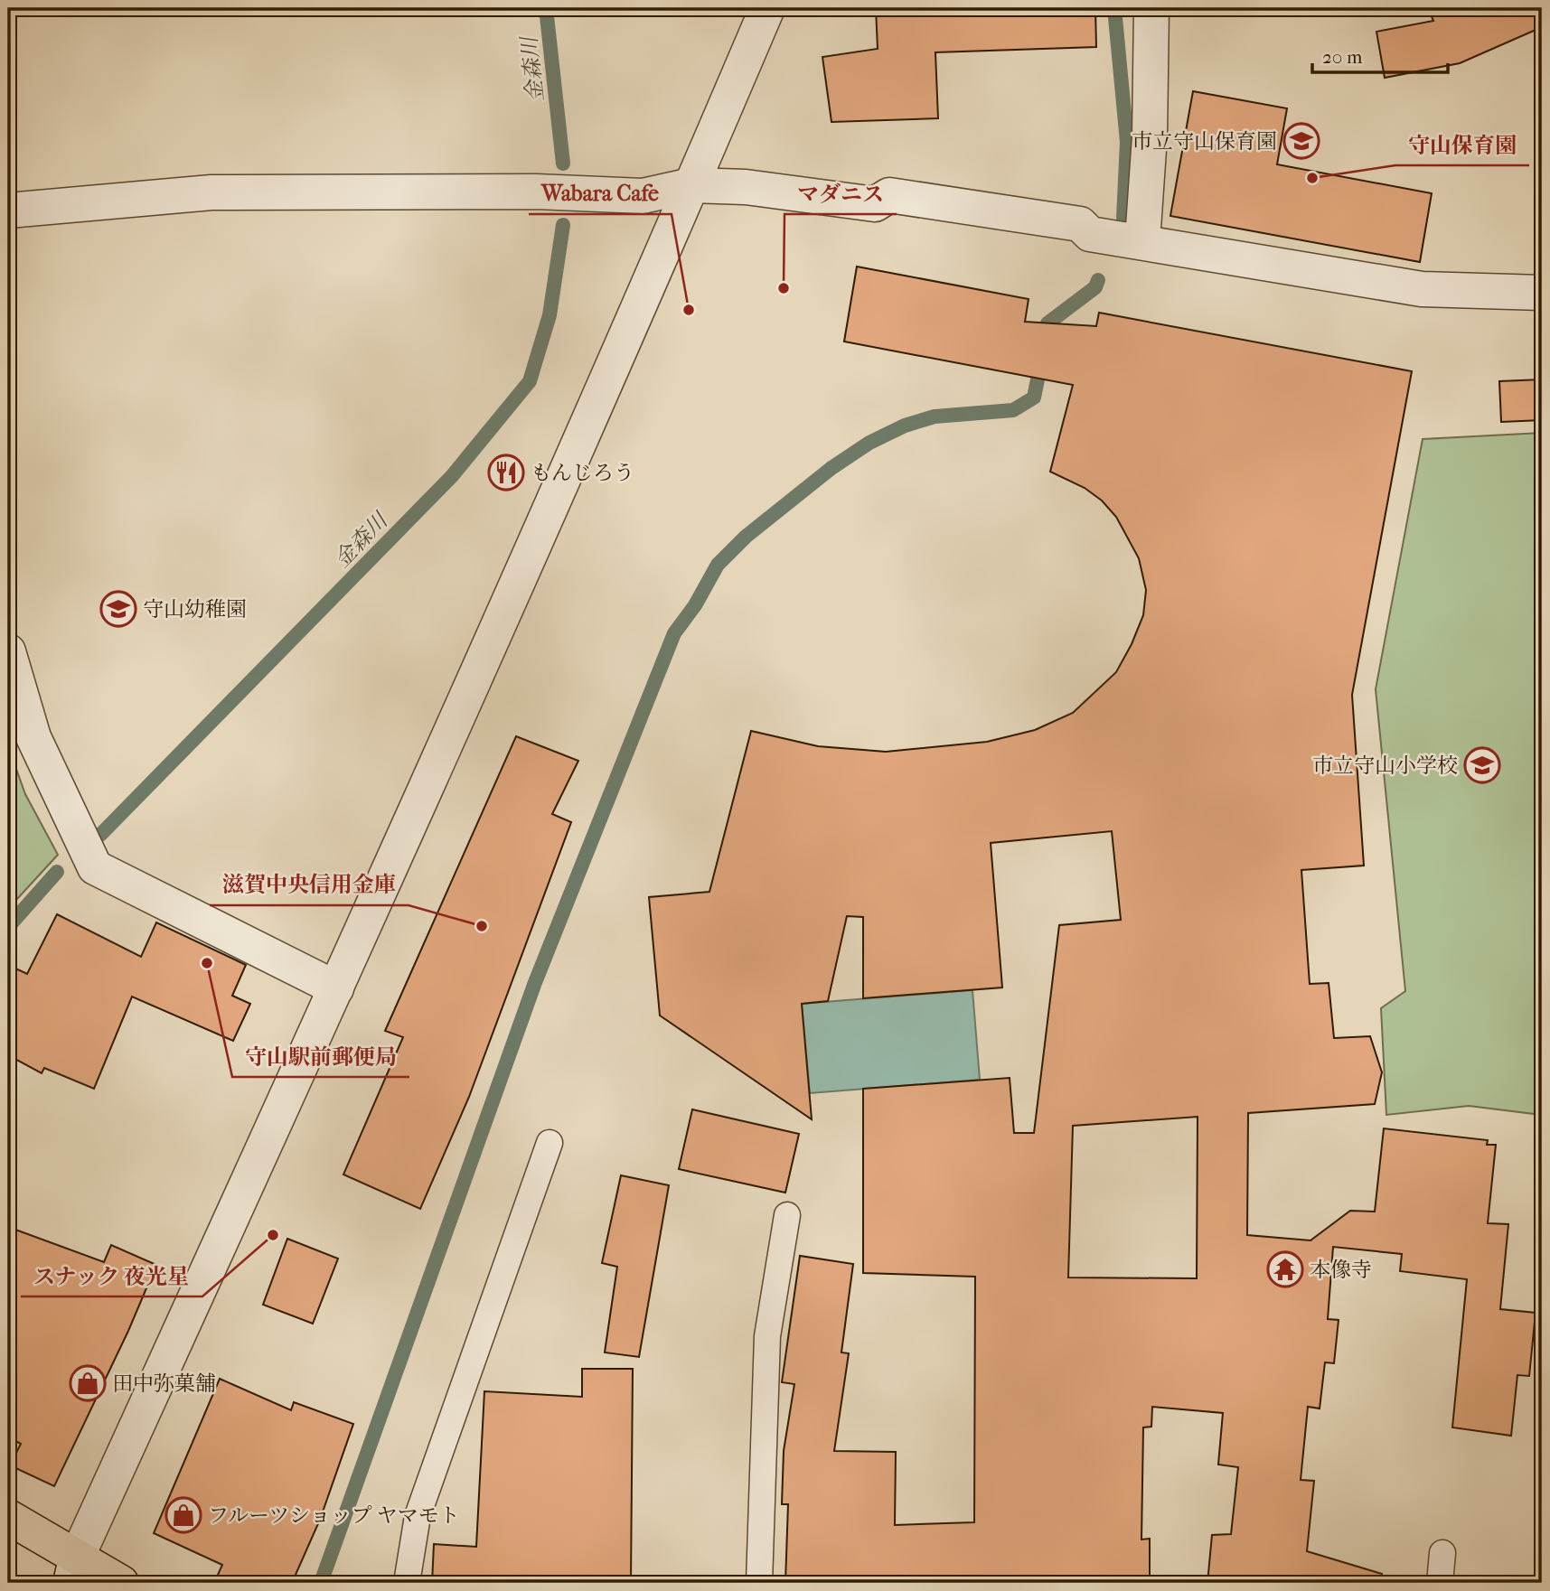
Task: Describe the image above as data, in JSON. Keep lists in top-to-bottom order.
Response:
{
  "water": ["金森川"],
  "places": {
    "school or university": ["市立守山保育園", "守山幼稚園", "市立守山小学校"],
    "other": [
      "守山保育園",
      "マダニス",
      "Wabara Cafe",
      "滋賀中央信用金庫",
      "守山駅前郵便局",
      "スナック 夜光星"
    ],
    "restaurant": ["もんじろう"],
    "temple": ["本像寺"],
    "shop": ["田中弥菓舗", "フルーツショップ ヤマモト"]
  },
  "scale_bar": "20 m"
}
